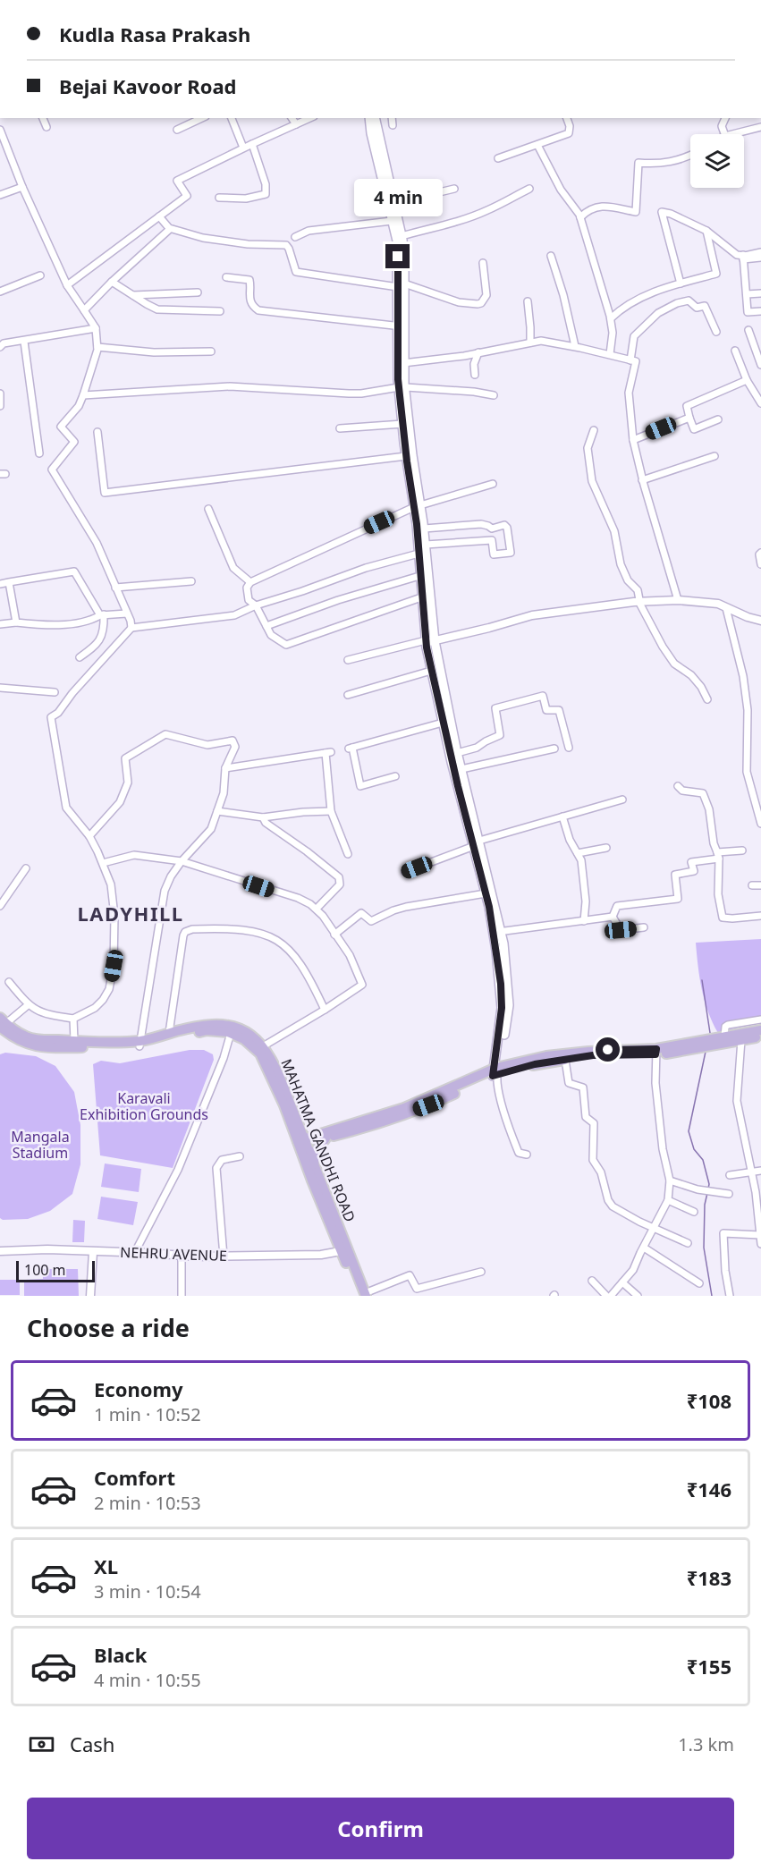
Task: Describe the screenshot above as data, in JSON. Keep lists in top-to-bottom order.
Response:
{
  "streets": {
    "main road": ["MAHATMA GANDHI ROAD"],
    "street": ["NEHRU AVENUE"]
  },
  "crossings": [
    ["MAHATMA GANDHI ROAD", "NEHRU AVENUE"]
  ],
  "districts": ["LADYHILL"],
  "parks": ["Karavali Exhibition Grounds", "Mangala Stadium"],
  "scale_bar": "100 m",
  "page": {
    "banner": ["Kudla Rasa Prakash", "Bejai Kavoor Road"],
    "bubble": "4 min",
    "scale": "100 m",
    "heading": "Choose a ride",
    "list": [
      {
        "name": "Economy",
        "note": "1 min · 10:52",
        "value": "₹108"
      },
      {
        "name": "Comfort",
        "note": "2 min · 10:53",
        "value": "₹146"
      },
      {
        "name": "XL",
        "note": "3 min · 10:54",
        "value": "₹183"
      },
      {
        "name": "Black",
        "note": "4 min · 10:55",
        "value": "₹155"
      }
    ],
    "pay": ["Cash", "1.3 km"],
    "buttons": "Confirm"
  }
}
